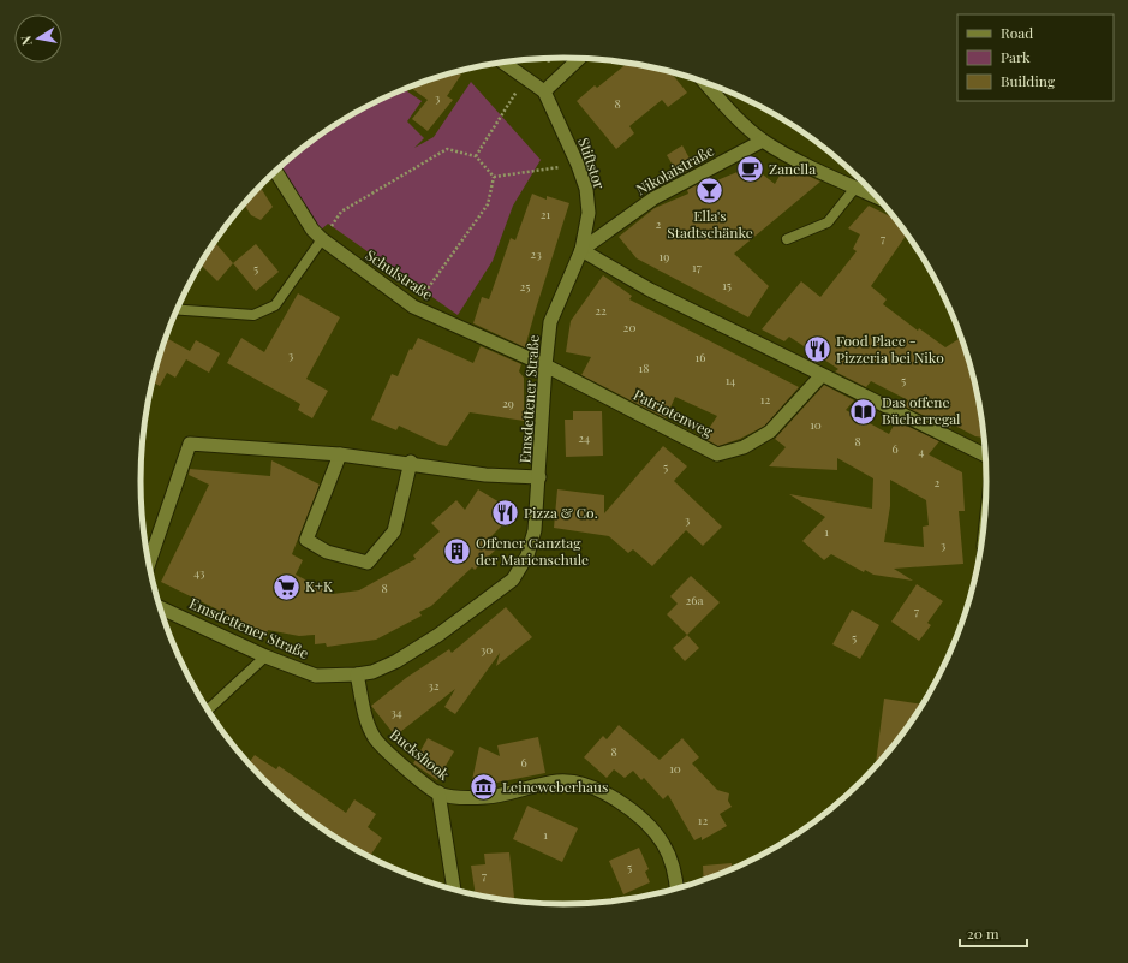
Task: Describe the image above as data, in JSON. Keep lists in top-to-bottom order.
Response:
{
  "streets": {
    "street": [
      "Stiftstor",
      "Nikolaistraße",
      "Schulstraße",
      "Emsdettener Straße",
      "Patriotenweg",
      "Buckshook"
    ]
  },
  "crossings": [
    ["Stiftstor", "Nikolaistraße"],
    ["Stiftstor", "Emsdettener Straße"],
    ["Nikolaistraße", "Emsdettener Straße"],
    ["Schulstraße", "Emsdettener Straße"],
    ["Schulstraße", "Patriotenweg"],
    ["Emsdettener Straße", "Patriotenweg"],
    ["Emsdettener Straße", "Buckshook"]
  ],
  "places": {
    "cafe": ["Zanella"],
    "bar": ["Ella's Stadtschänke"],
    "restaurant": ["Food Place - Pizzeria bei Niko", "Pizza & Co."],
    "library": ["Das offene Bücherregal"],
    "building": ["Offener Ganztag der Marienschule"],
    "supermarket": ["K+K"],
    "museum": ["Leineweberhaus"]
  },
  "house_numbers": [
    "3",
    "8",
    "21",
    "2",
    "7",
    "23",
    "19",
    "17",
    "5",
    "15",
    "25",
    "22",
    "20",
    "3",
    "16",
    "18",
    "14",
    "5",
    "12",
    "29",
    "10",
    "24",
    "8",
    "6",
    "4",
    "5",
    "2",
    "3",
    "1",
    "3",
    "43",
    "8",
    "26a",
    "7",
    "5",
    "30",
    "32",
    "34",
    "8",
    "6",
    "10",
    "12",
    "1",
    "5",
    "7"
  ],
  "legend": ["Road", "Park", "Building"],
  "scale_bar": "20 m",
  "north": "left"
}
